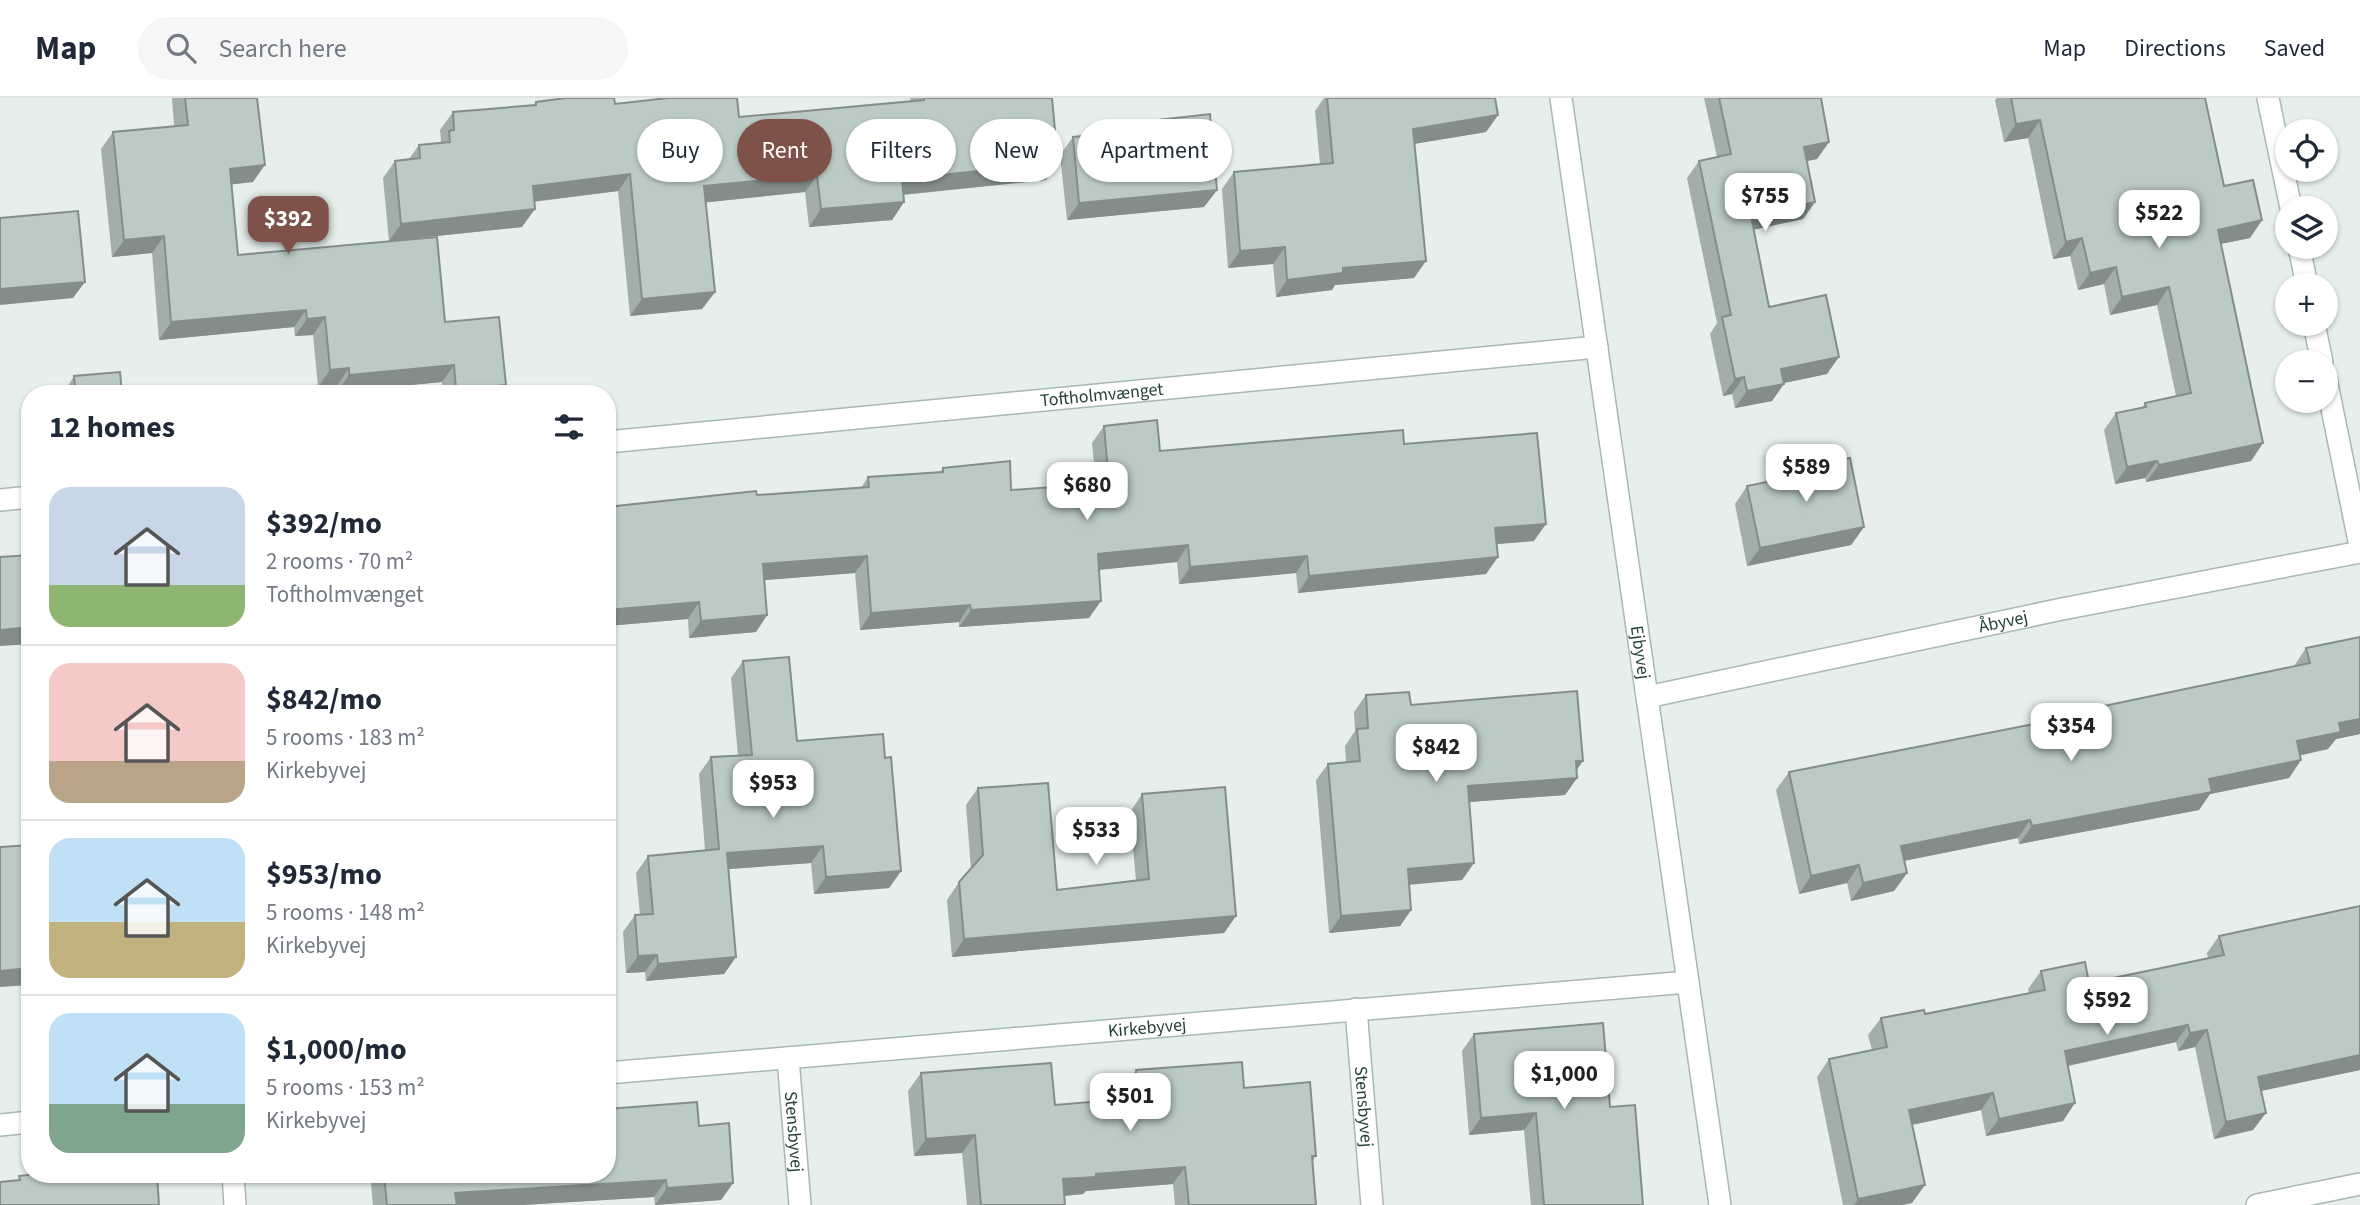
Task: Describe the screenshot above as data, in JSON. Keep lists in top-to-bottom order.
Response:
{
  "streets": {
    "street": [
      "Toftholmvænget",
      "Åbyvej",
      "Ejbyvej",
      "Kirkebyvej",
      "Stensbyvej"
    ]
  },
  "crossings": [
    ["Toftholmvænget", "Ejbyvej"],
    ["Åbyvej", "Ejbyvej"],
    ["Ejbyvej", "Kirkebyvej"],
    ["Kirkebyvej", "Stensbyvej"]
  ],
  "page": {
    "header": "Map",
    "search": "Search here",
    "nav": ["Map", "Directions", "Saved"],
    "map_buttons": ["+", "−"],
    "chip": [
      "Buy",
      "Rent",
      "Filters",
      "New",
      "Apartment"
    ],
    "price": [
      "$755",
      "$522",
      "$392",
      "$589",
      "$680",
      "$354",
      "$842",
      "$953",
      "$533",
      "$592",
      "$1,000",
      "$501"
    ],
    "heading": "12 homes",
    "list": [
      {
        "name": "$392/mo",
        "note": "2 rooms · 70 m² · Toftholmvænget"
      },
      {
        "name": "$842/mo",
        "note": "5 rooms · 183 m² · Kirkebyvej"
      },
      {
        "name": "$953/mo",
        "note": "5 rooms · 148 m² · Kirkebyvej"
      },
      {
        "name": "$1,000/mo",
        "note": "5 rooms · 153 m² · Kirkebyvej"
      }
    ]
  }
}
